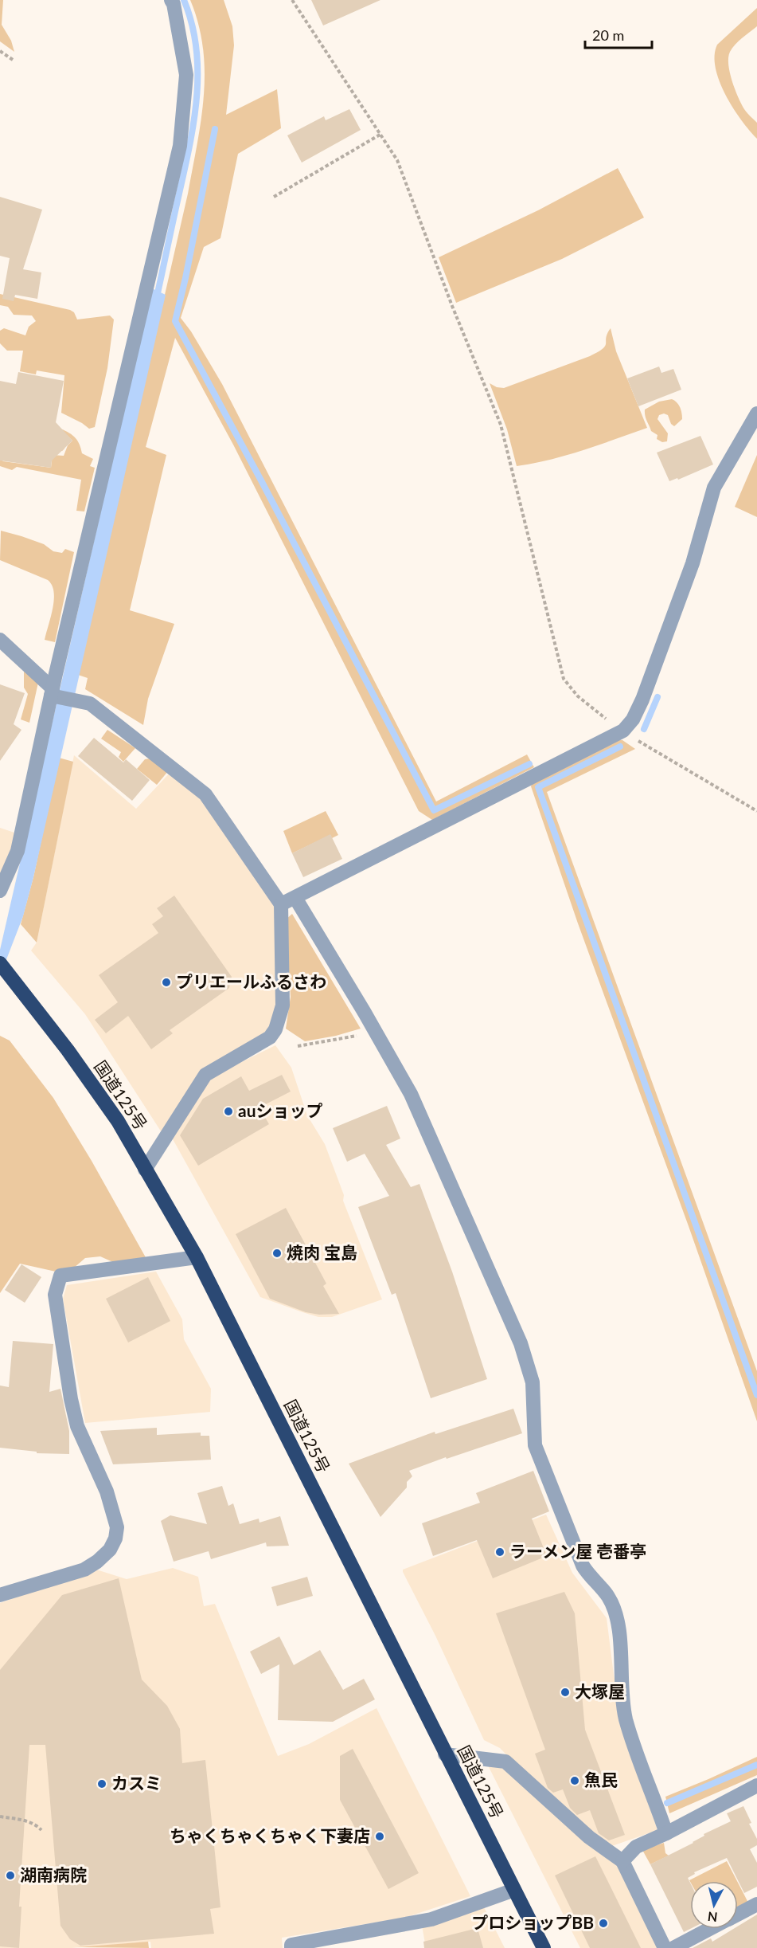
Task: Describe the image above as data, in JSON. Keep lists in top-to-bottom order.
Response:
{
  "streets": {
    "highway": ["国道125号"]
  },
  "places": [
    "プリエールふるさわ",
    "auショップ",
    "焼肉 宝島",
    "ラーメン屋 壱番亭",
    "大塚屋",
    "魚民",
    "カスミ",
    "ちゃくちゃくちゃく下妻店",
    "湖南病院",
    "プロショップBB"
  ],
  "scale_bar": "20 m",
  "north": "bottom"
}
